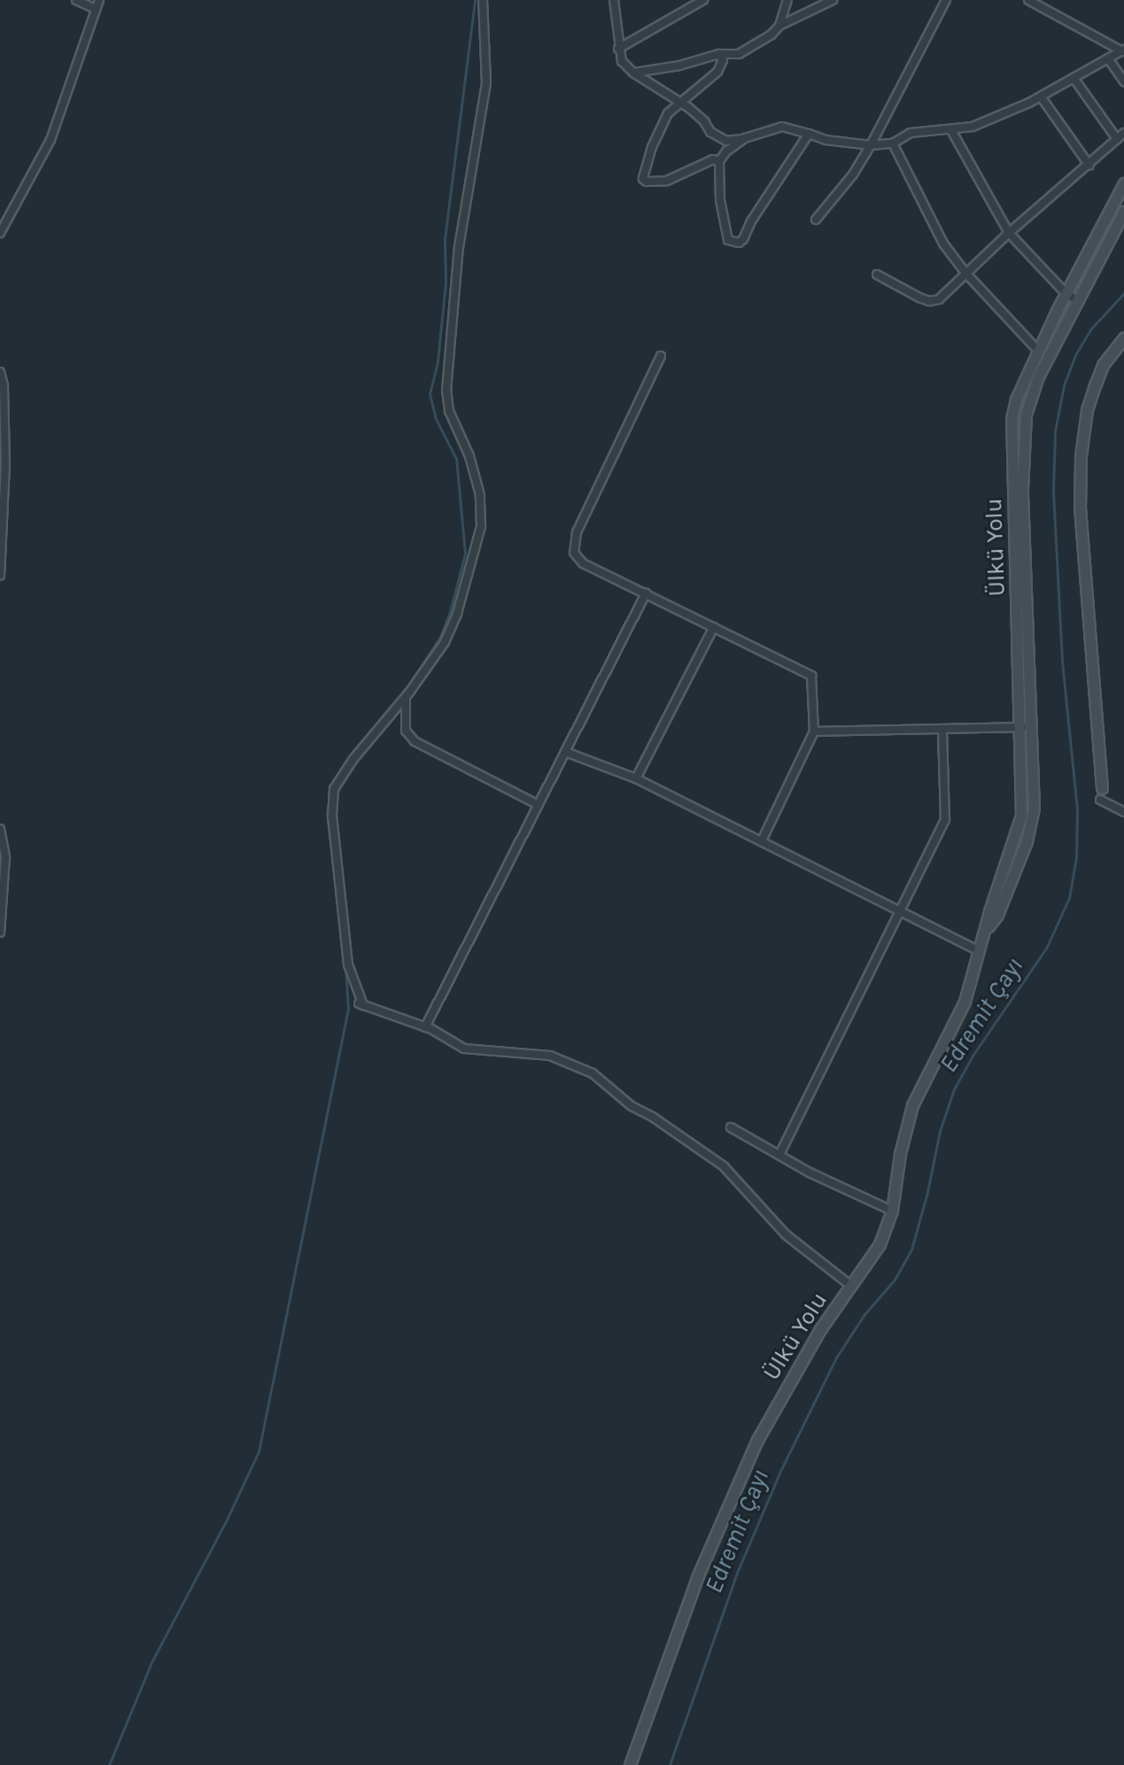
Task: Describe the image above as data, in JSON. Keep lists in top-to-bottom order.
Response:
{
  "streets": {
    "main road": ["Ülkü Yolu"]
  },
  "water": ["Edremit Çayı"]
}
